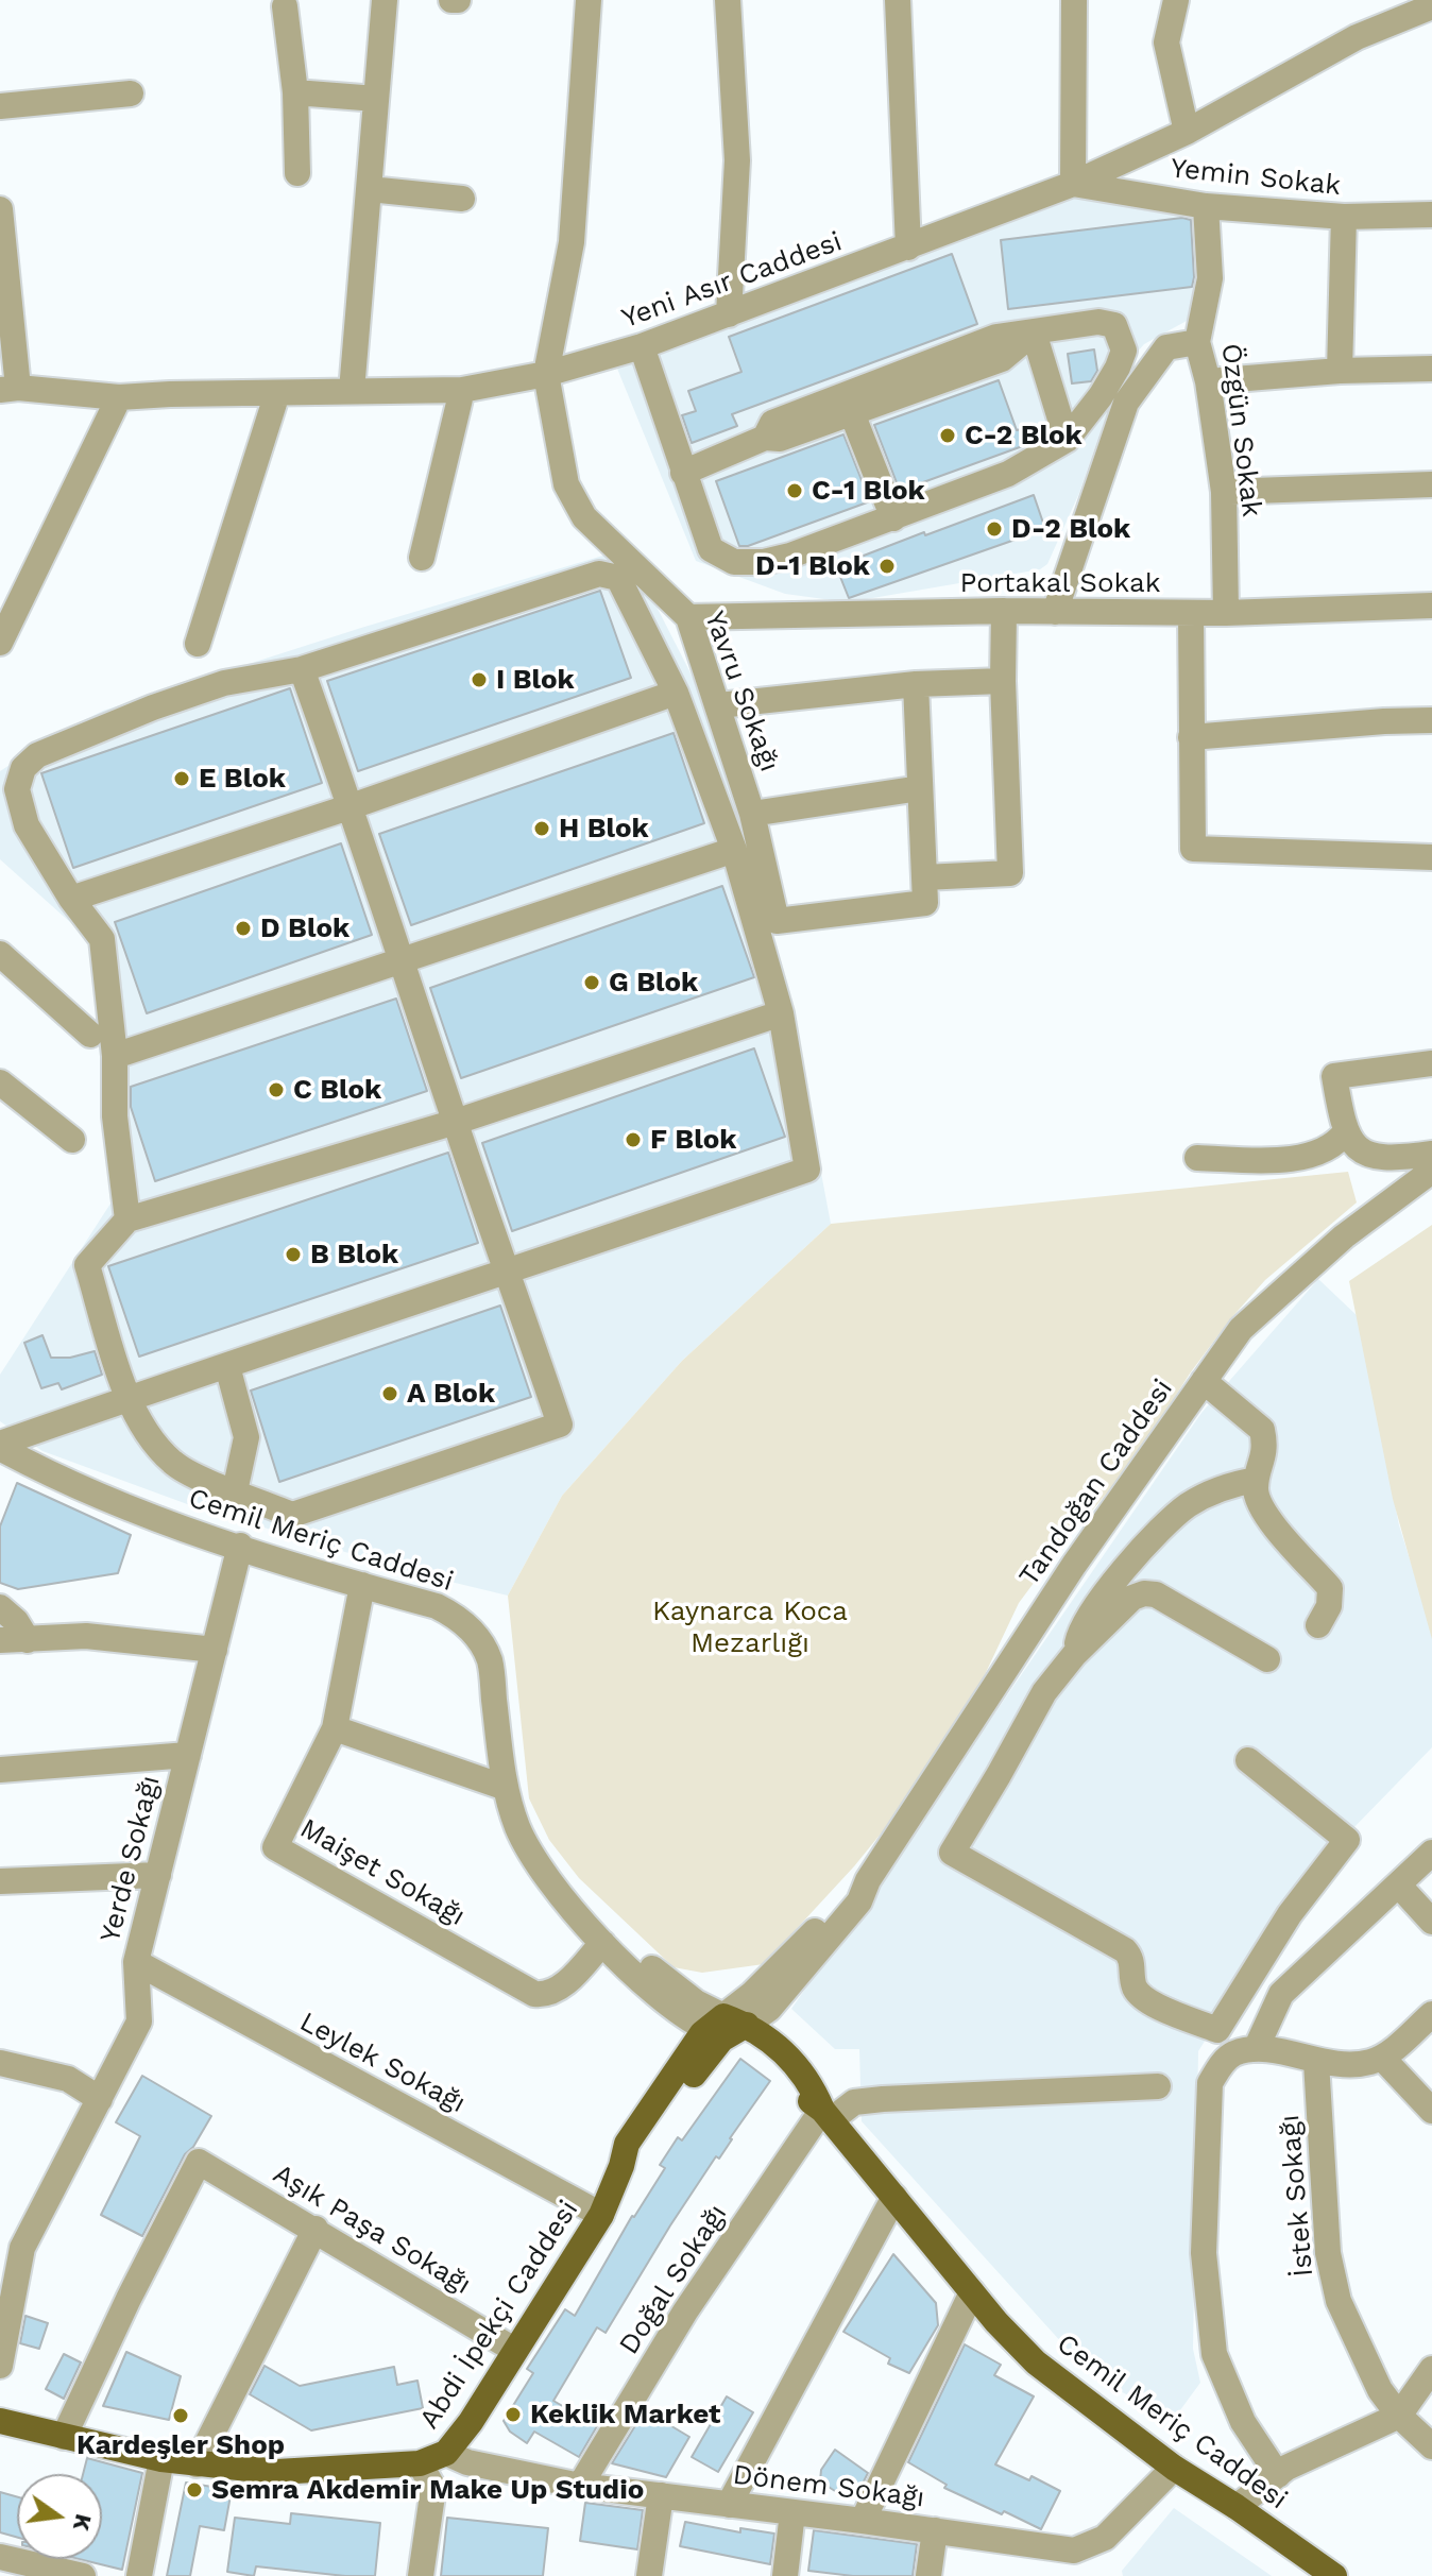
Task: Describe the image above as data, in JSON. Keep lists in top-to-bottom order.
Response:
{
  "streets": {
    "main road": ["Cemil Meriç Caddesi", "Abdi İpekçi Caddesi"],
    "street": [
      "Yemin Sokak",
      "Yeni Asır Caddesi",
      "Özgün Sokak",
      "Portakal Sokak",
      "Yavru Sokağı",
      "Tandoğan Caddesi",
      "Yerde Sokağı",
      "Maişet Sokağı",
      "Leylek Sokağı",
      "İstek Sokağı",
      "Aşık Paşa Sokağı",
      "Doğal Sokağı",
      "Dönem Sokağı"
    ]
  },
  "crossings": [
    ["Yemin Sokak", "Yeni Asır Caddesi"],
    ["Yemin Sokak", "Özgün Sokak"],
    ["Yeni Asır Caddesi", "Yavru Sokağı"],
    ["Özgün Sokak", "Portakal Sokak"],
    ["Portakal Sokak", "Yavru Sokağı"],
    ["Tandoğan Caddesi", "Cemil Meriç Caddesi"],
    ["Tandoğan Caddesi", "Abdi İpekçi Caddesi"],
    ["Cemil Meriç Caddesi", "Yerde Sokağı"],
    ["Cemil Meriç Caddesi", "Maişet Sokağı"],
    ["Cemil Meriç Caddesi", "Doğal Sokağı"],
    ["Cemil Meriç Caddesi", "Abdi İpekçi Caddesi"],
    ["Cemil Meriç Caddesi", "Dönem Sokağı"],
    ["Yerde Sokağı", "Leylek Sokağı"],
    ["Leylek Sokağı", "Abdi İpekçi Caddesi"],
    ["Aşık Paşa Sokağı", "Abdi İpekçi Caddesi"],
    ["Doğal Sokağı", "Dönem Sokağı"],
    ["Abdi İpekçi Caddesi", "Dönem Sokağı"]
  ],
  "parks": ["Kaynarca Koca Mezarlığı"],
  "places": [
    "C-2 Blok",
    "C-1 Blok",
    "D-2 Blok",
    "D-1 Blok",
    "I Blok",
    "E Blok",
    "H Blok",
    "D Blok",
    "G Blok",
    "C Blok",
    "F Blok",
    "B Blok",
    "A Blok",
    "Keklik Market",
    "Kardeşler Shop",
    "Semra Akdemir Make Up Studio"
  ],
  "north": "right"
}
